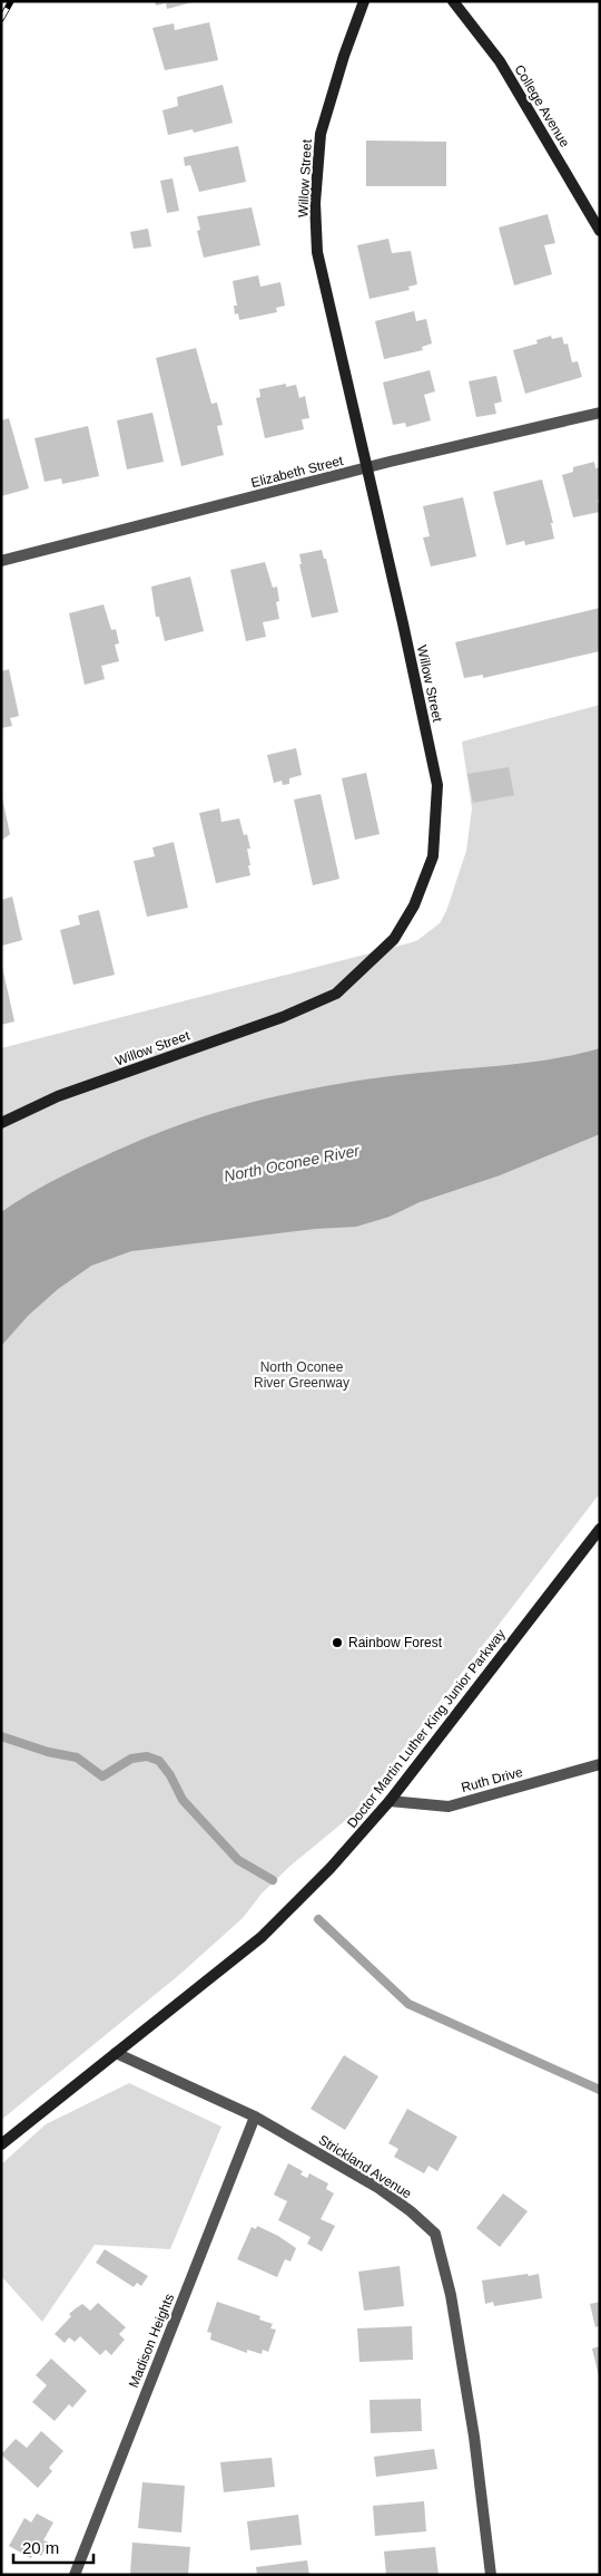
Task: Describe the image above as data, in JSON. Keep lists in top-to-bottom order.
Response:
{
  "streets": {
    "street": [
      "College Avenue",
      "Willow Street",
      "Elizabeth Street",
      "Doctor Martin Luther King Junior Parkway",
      "Ruth Drive",
      "Strickland Avenue",
      "Madison Heights"
    ]
  },
  "crossings": [
    ["Willow Street", "Elizabeth Street"],
    ["Doctor Martin Luther King Junior Parkway", "Ruth Drive"],
    ["Doctor Martin Luther King Junior Parkway", "Strickland Avenue"],
    ["Strickland Avenue", "Madison Heights"]
  ],
  "water": ["North Oconee River"],
  "parks": ["North Oconee River Greenway"],
  "places": ["Rainbow Forest"],
  "scale_bar": "20 m"
}
